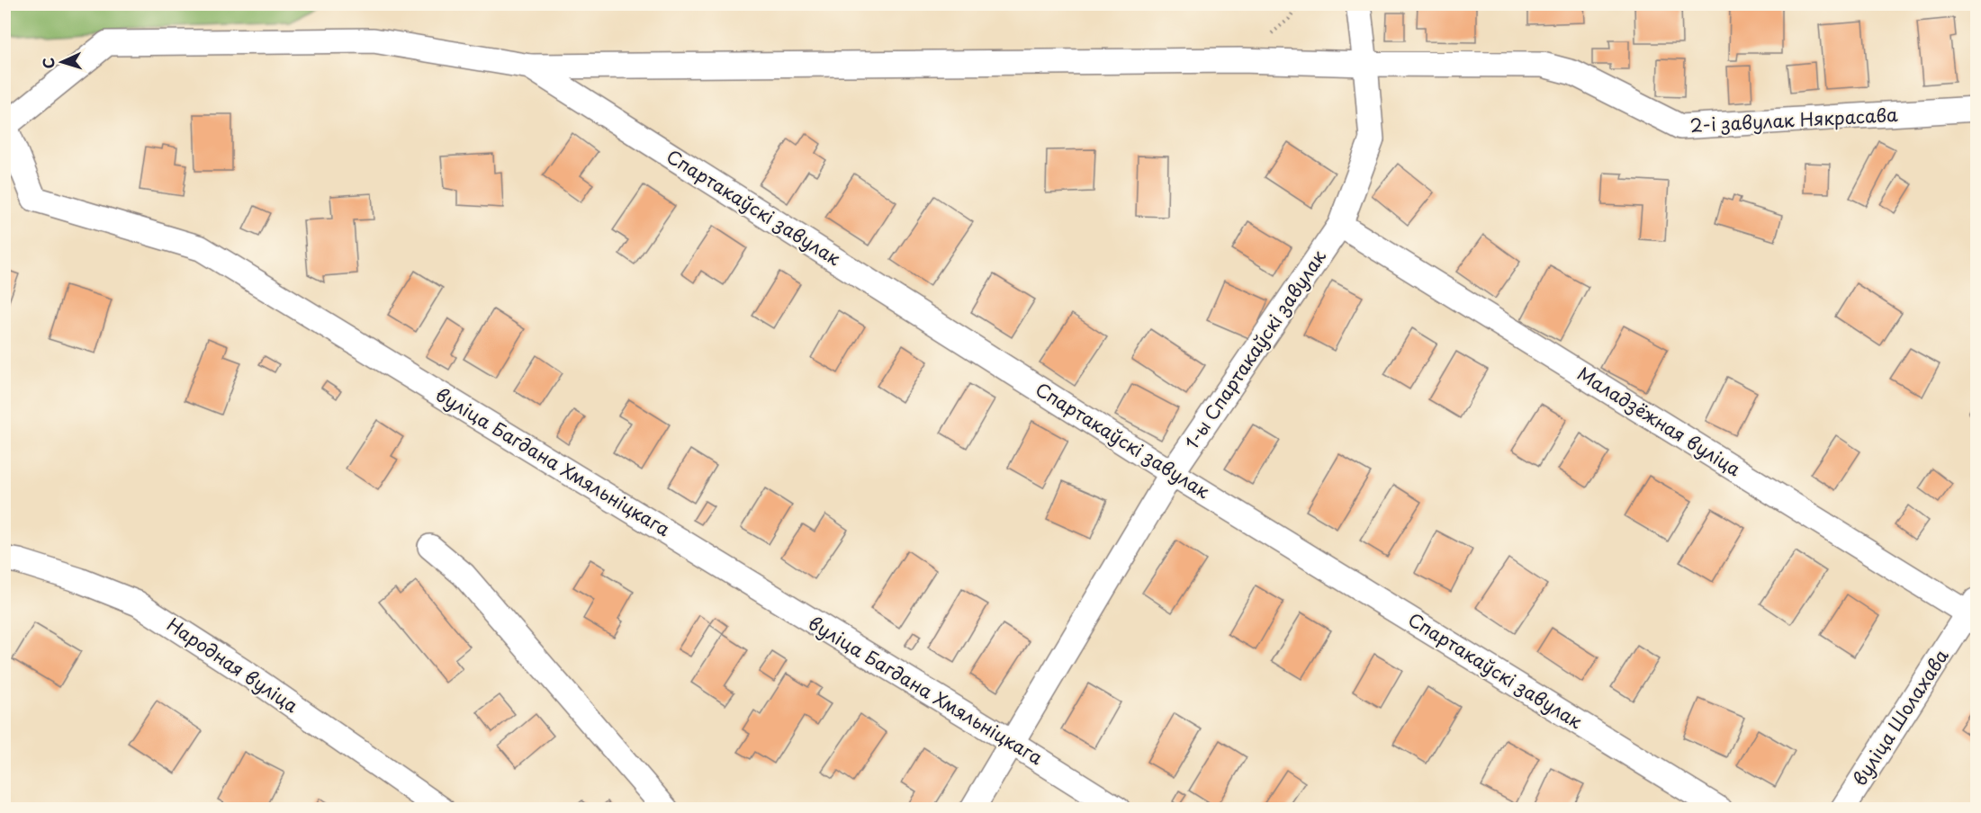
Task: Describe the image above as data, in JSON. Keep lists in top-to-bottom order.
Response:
{
  "streets": {
    "street": [
      "2-і завулак Някрасава",
      "Спартакаўскі завулак",
      "1-ы Спартакаўскі завулак",
      "Маладзёжная вуліца",
      "вуліца Багдана Хмяльніцкага",
      "Народная вуліца",
      "вуліца Шолахава"
    ]
  },
  "crossings": [
    ["2-і завулак Някрасава", "Спартакаўскі завулак"],
    ["2-і завулак Някрасава", "1-ы Спартакаўскі завулак"],
    ["Спартакаўскі завулак", "1-ы Спартакаўскі завулак"],
    ["1-ы Спартакаўскі завулак", "Маладзёжная вуліца"],
    ["1-ы Спартакаўскі завулак", "вуліца Багдана Хмяльніцкага"],
    ["Маладзёжная вуліца", "вуліца Шолахава"]
  ],
  "north": "left"
}
